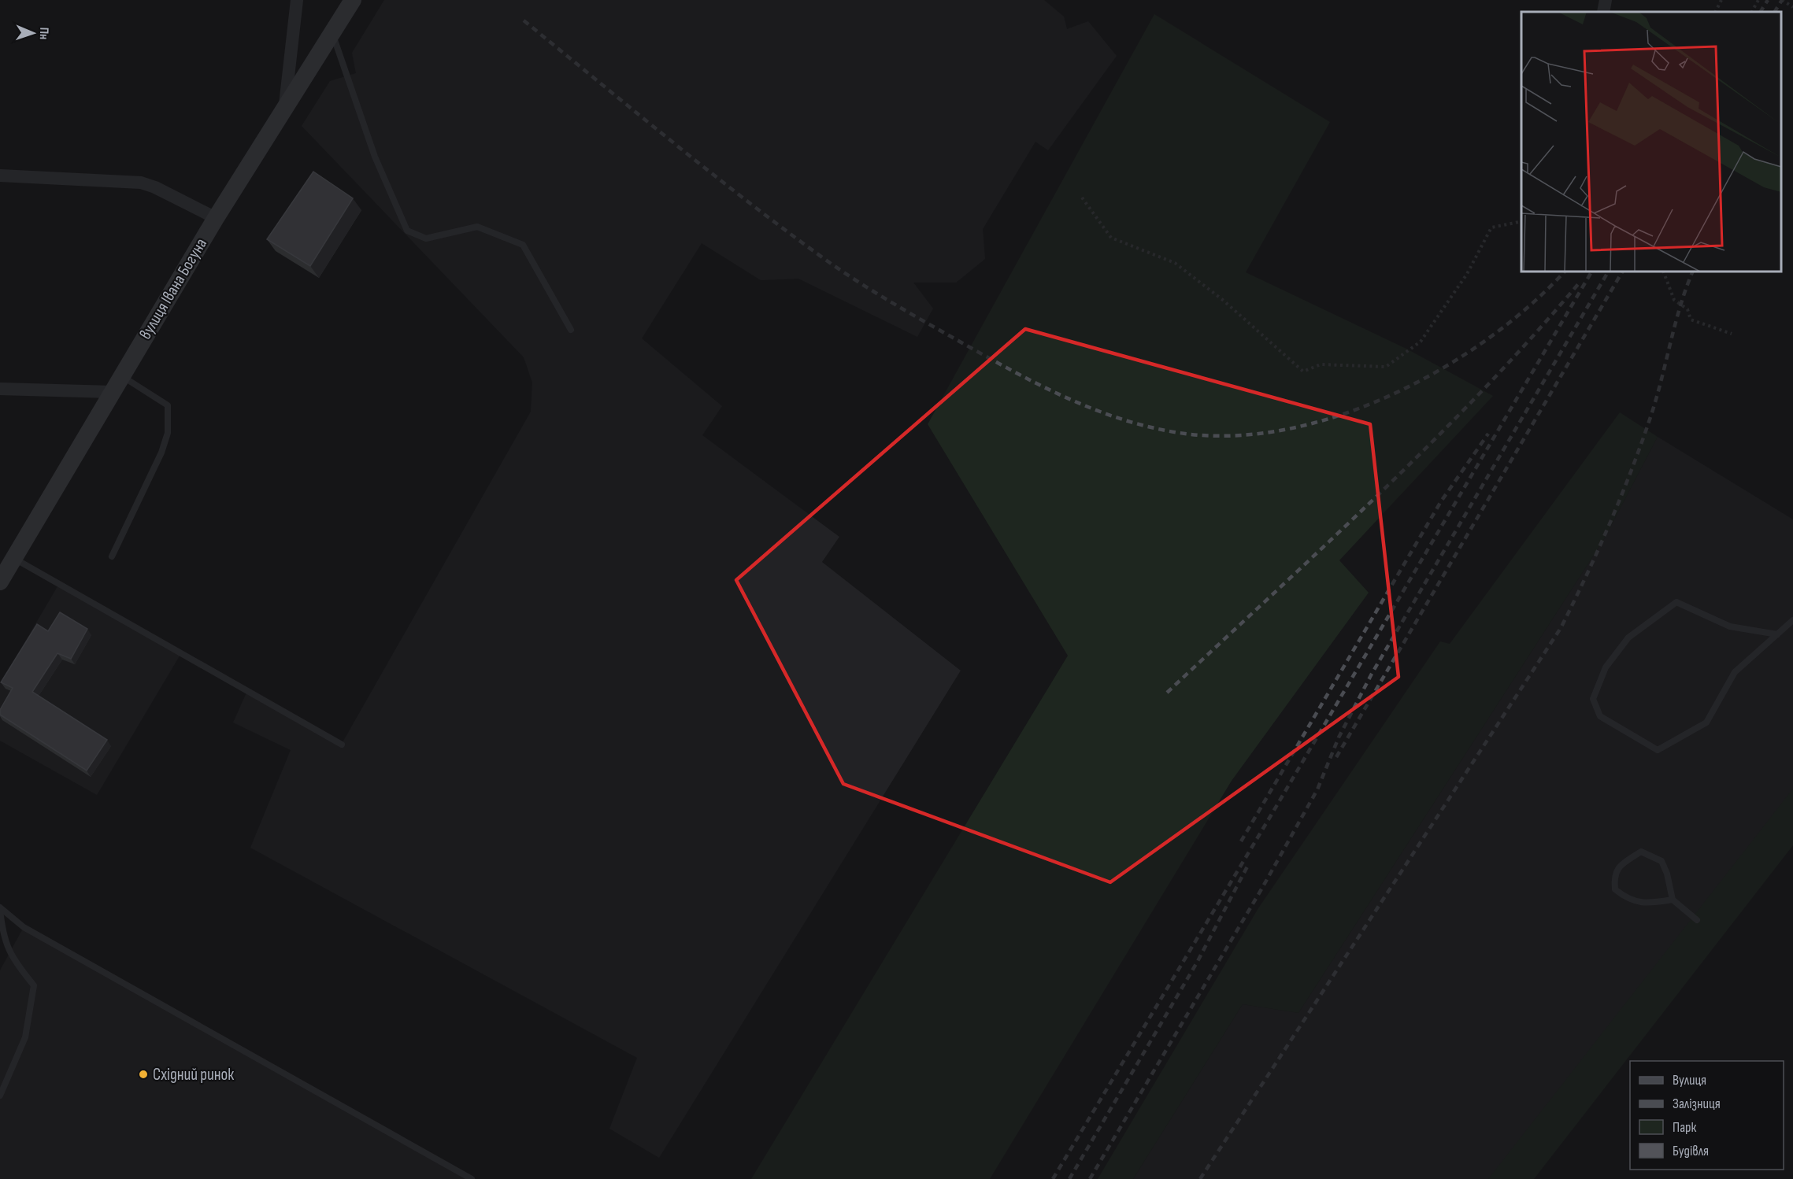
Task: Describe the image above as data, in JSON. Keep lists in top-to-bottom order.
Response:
{
  "streets": {
    "street": ["вулиця Івана Богуна"]
  },
  "places": ["Східний ринок"],
  "legend": [
    "Вулиця",
    "Залізниця",
    "Парк",
    "Будівля"
  ],
  "north": "right"
}
